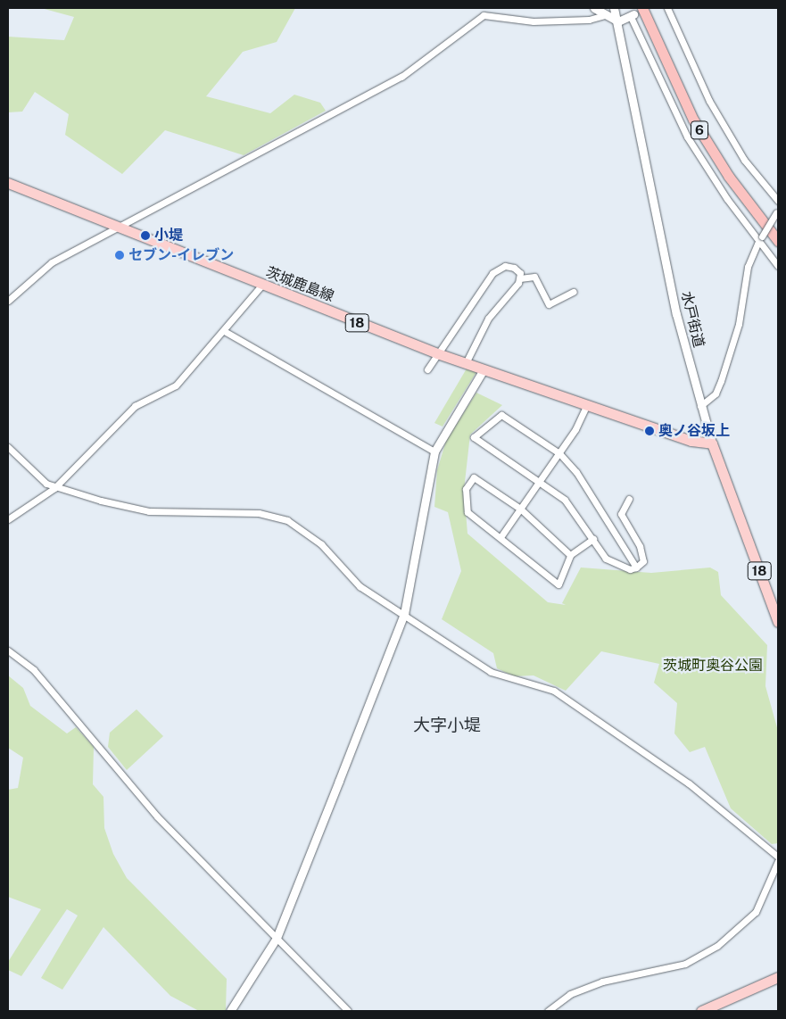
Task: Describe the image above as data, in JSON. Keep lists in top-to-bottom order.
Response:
{
  "streets": {
    "highway": ["6"],
    "main road": ["茨城鹿島線", "水戸街道", "18"]
  },
  "crossings": [
    ["茨城鹿島線", "水戸街道"]
  ],
  "districts": ["大字小堤"],
  "parks": ["茨城町奥谷公園"],
  "places": ["小堤", "セブン-イレブン", "奥ノ谷坂上"]
}
